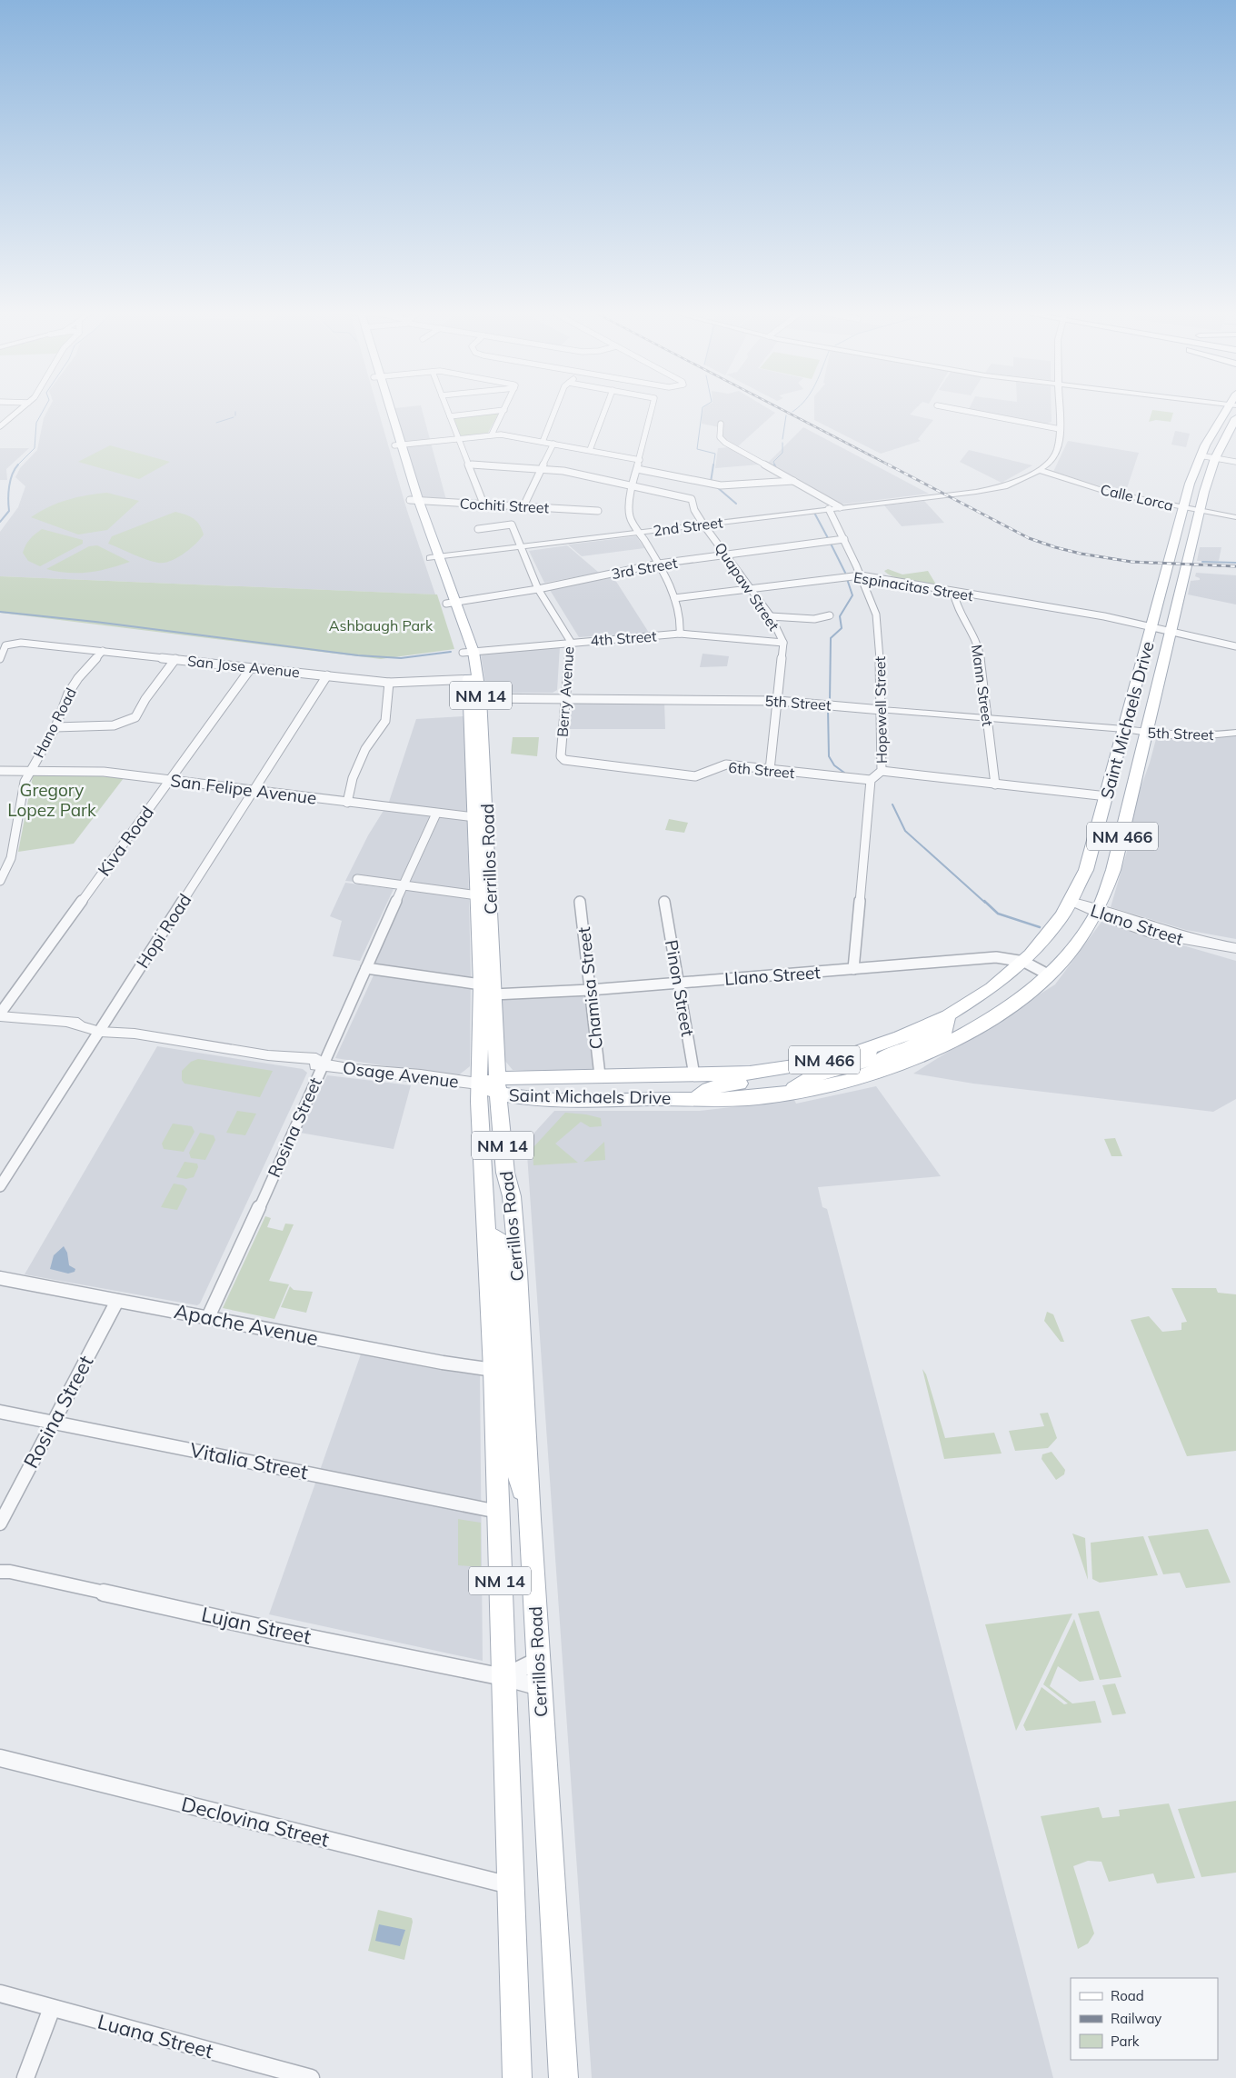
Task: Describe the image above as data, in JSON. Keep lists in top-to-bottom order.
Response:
{
  "streets": {
    "main road": [
      "NM 14",
      "Saint Michaels Drive",
      "NM 466",
      "Cerrillos Road"
    ],
    "street": [
      "Calle Lorca",
      "Cochiti Street",
      "2nd Street",
      "3rd Street",
      "Quapaw Street",
      "Espinacitas Street",
      "4th Street",
      "San Jose Avenue",
      "Mann Street",
      "Berry Avenue",
      "5th Street",
      "Hopewell Street",
      "Hano Road",
      "6th Street",
      "San Felipe Avenue",
      "Kiva Road",
      "Llano Street",
      "Hopi Road",
      "Chamisa Street",
      "Pinon Street",
      "Osage Avenue",
      "Rosina Street",
      "Apache Avenue",
      "Vitalia Street",
      "Lujan Street",
      "Declovina Street",
      "Luana Street"
    ]
  },
  "crossings": [
    ["Calle Lorca", "2nd Street"],
    ["Calle Lorca", "Saint Michaels Drive"],
    ["Cochiti Street", "Cerrillos Road"],
    ["2nd Street", "Quapaw Street"],
    ["2nd Street", "Berry Avenue"],
    ["2nd Street", "Hopewell Street"],
    ["2nd Street", "Cerrillos Road"],
    ["3rd Street", "Quapaw Street"],
    ["3rd Street", "Berry Avenue"],
    ["3rd Street", "Hopewell Street"],
    ["3rd Street", "Cerrillos Road"],
    ["Quapaw Street", "Espinacitas Street"],
    ["Quapaw Street", "4th Street"],
    ["Quapaw Street", "5th Street"],
    ["Quapaw Street", "6th Street"],
    ["Espinacitas Street", "Mann Street"],
    ["Espinacitas Street", "Hopewell Street"],
    ["Espinacitas Street", "Saint Michaels Drive"],
    ["4th Street", "Berry Avenue"],
    ["4th Street", "Cerrillos Road"],
    ["San Jose Avenue", "Hano Road"],
    ["San Jose Avenue", "Kiva Road"],
    ["San Jose Avenue", "Cerrillos Road"],
    ["San Jose Avenue", "Hopi Road"],
    ["Mann Street", "5th Street"],
    ["Berry Avenue", "5th Street"],
    ["Berry Avenue", "6th Street"],
    ["5th Street", "Hopewell Street"],
    ["5th Street", "Saint Michaels Drive"],
    ["5th Street", "Cerrillos Road"],
    ["Hopewell Street", "6th Street"],
    ["Hopewell Street", "Llano Street"],
    ["Saint Michaels Drive", "Cerrillos Road"],
    ["Saint Michaels Drive", "Llano Street"],
    ["Saint Michaels Drive", "Chamisa Street"],
    ["Saint Michaels Drive", "Pinon Street"],
    ["Saint Michaels Drive", "Osage Avenue"],
    ["Hano Road", "San Felipe Avenue"],
    ["San Felipe Avenue", "Kiva Road"],
    ["San Felipe Avenue", "Cerrillos Road"],
    ["San Felipe Avenue", "Hopi Road"],
    ["San Felipe Avenue", "Rosina Street"],
    ["Kiva Road", "Osage Avenue"],
    ["Cerrillos Road", "Llano Street"],
    ["Cerrillos Road", "Osage Avenue"],
    ["Cerrillos Road", "Apache Avenue"],
    ["Cerrillos Road", "Vitalia Street"],
    ["Cerrillos Road", "Lujan Street"],
    ["Cerrillos Road", "Declovina Street"],
    ["Llano Street", "Chamisa Street"],
    ["Llano Street", "Pinon Street"],
    ["Hopi Road", "Osage Avenue"],
    ["Osage Avenue", "Rosina Street"],
    ["Rosina Street", "Apache Avenue"],
    ["Rosina Street", "Vitalia Street"]
  ],
  "parks": ["Ashbaugh Park", "Gregory Lopez Park"],
  "legend": ["Road", "Railway", "Park"]
}
